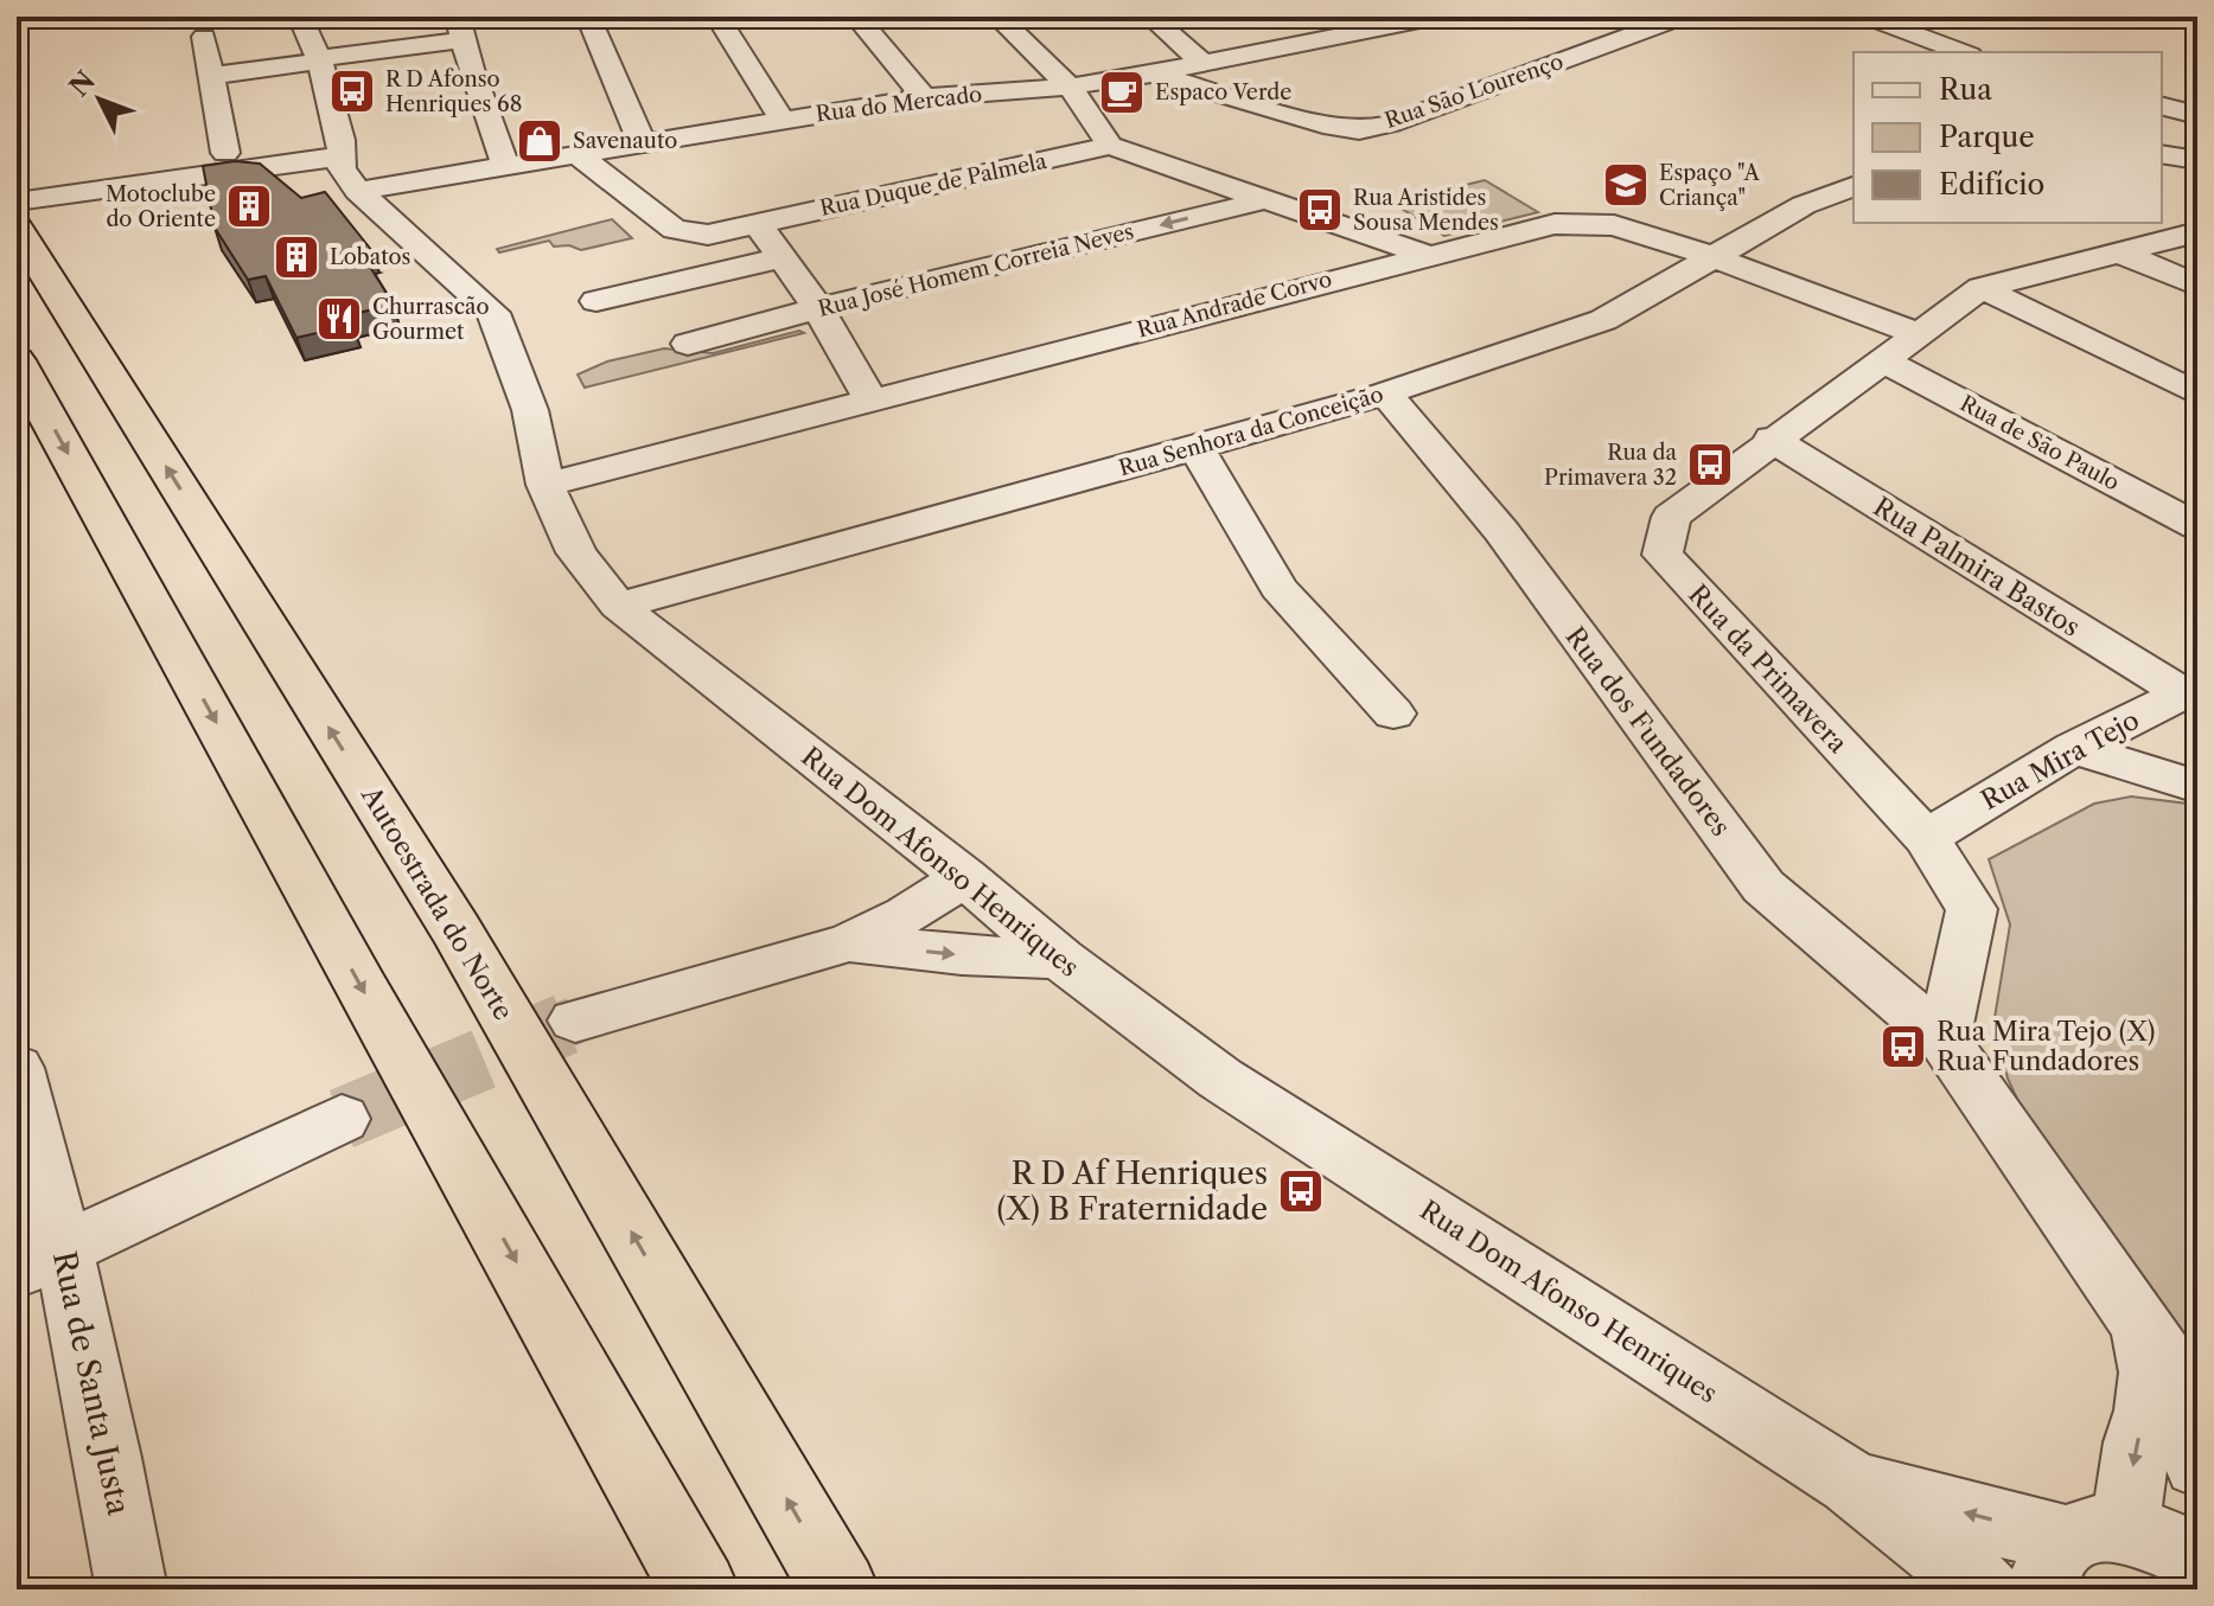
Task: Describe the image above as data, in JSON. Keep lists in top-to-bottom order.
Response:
{
  "streets": {
    "highway": ["Autoestrada do Norte"],
    "street": [
      "Rua São Lourenço",
      "Rua do Mercado",
      "Rua Duque de Palmela",
      "Rua José Homem Correia Neves",
      "Rua Andrade Corvo",
      "Rua Senhora da Conceição",
      "Rua de São Paulo",
      "Rua Palmira Bastos",
      "Rua da Primavera",
      "Rua dos Fundadores",
      "Rua Mira Tejo",
      "Rua Dom Afonso Henriques",
      "Rua de Santa Justa"
    ]
  },
  "crossings": [
    ["Rua São Lourenço", "Rua do Mercado"],
    ["Rua do Mercado", "Rua Duque de Palmela"],
    ["Rua do Mercado", "Rua Dom Afonso Henriques"],
    ["Rua Andrade Corvo", "Rua Senhora da Conceição"],
    ["Rua Andrade Corvo", "Rua da Primavera"],
    ["Rua Andrade Corvo", "Rua Dom Afonso Henriques"],
    ["Rua Senhora da Conceição", "Rua dos Fundadores"],
    ["Rua Senhora da Conceição", "Rua Dom Afonso Henriques"],
    ["Rua de São Paulo", "Rua da Primavera"],
    ["Rua Palmira Bastos", "Rua da Primavera"],
    ["Rua Palmira Bastos", "Rua Mira Tejo"],
    ["Rua da Primavera", "Rua dos Fundadores"],
    ["Rua da Primavera", "Rua Mira Tejo"]
  ],
  "one_way": ["Rua José Homem Correia Neves"],
  "places": {
    "bus stop": [
      "R D Afonso Henriques 68",
      "Rua Aristides Sousa Mendes",
      "Rua da Primavera 32",
      "Rua Mira Tejo (X) Rua Fundadores",
      "R D Af Henriques (X) B Fraternidade"
    ],
    "cafe": ["Espaco Verde"],
    "shop": ["Savenauto"],
    "school or university": ["Espaço \"A Criança\""],
    "building": ["Motoclube do Oriente", "Lobatos"],
    "restaurant": ["Churrascão Gourmet"]
  },
  "legend": ["Rua", "Parque", "Edifício"],
  "north": "top left"
}
